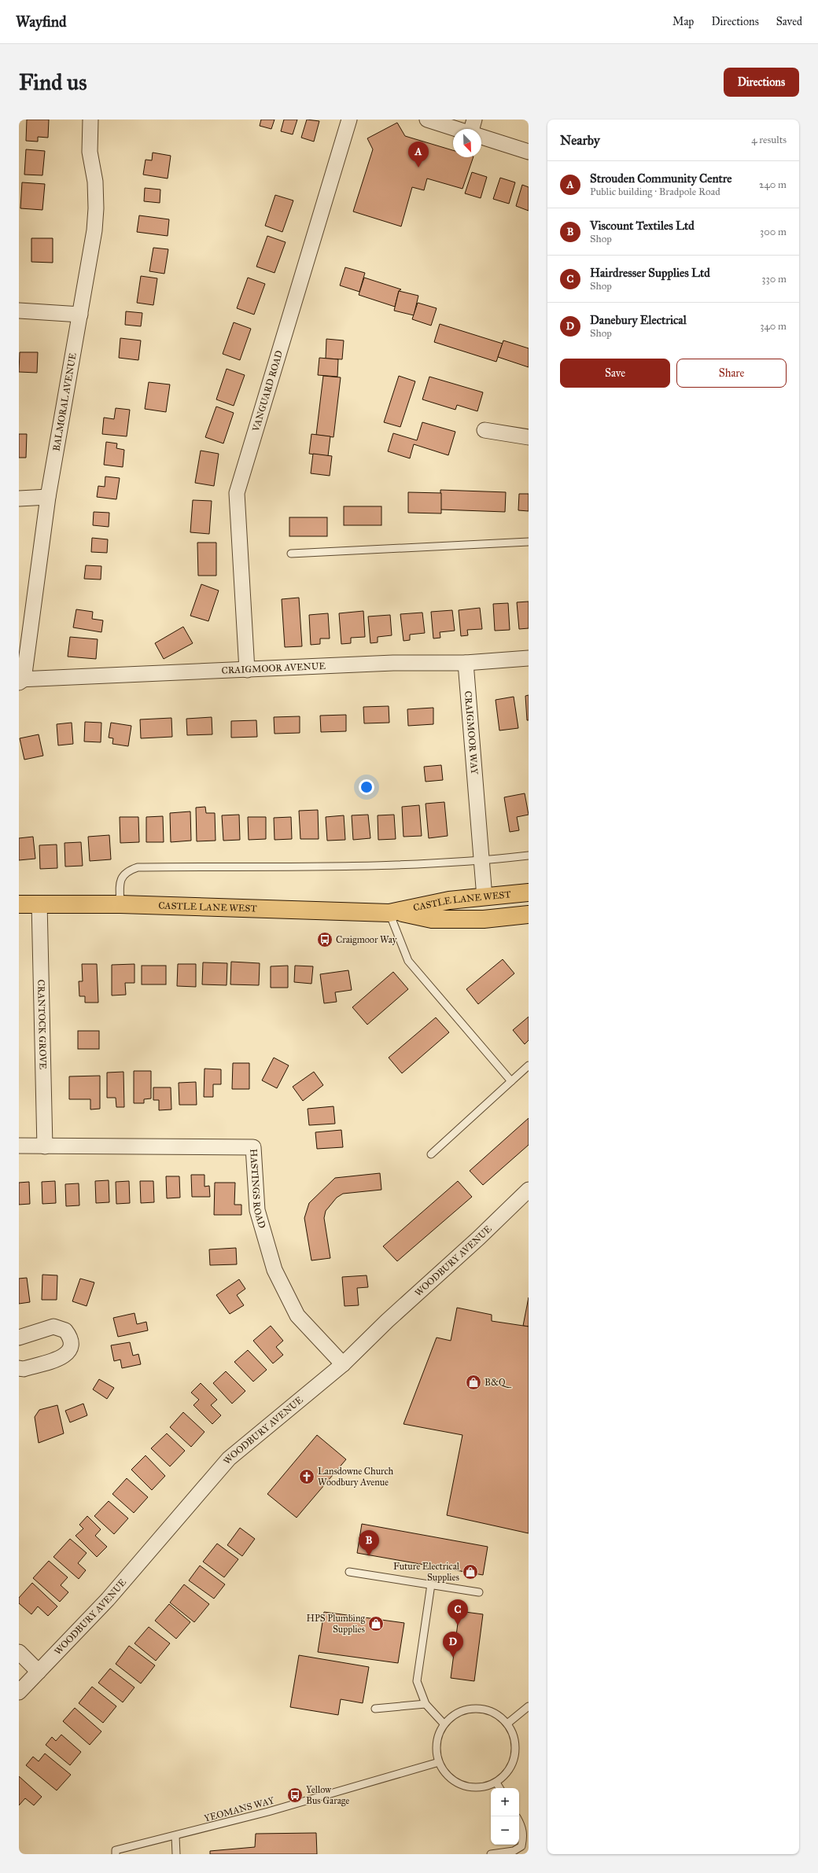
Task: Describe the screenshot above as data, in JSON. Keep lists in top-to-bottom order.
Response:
{
  "streets": {
    "main road": ["CASTLE LANE WEST"],
    "street": [
      "VANGUARD ROAD",
      "BALMORAL AVENUE",
      "CRAIGMOOR AVENUE",
      "CRAIGMOOR WAY",
      "CRANTOCK GROVE",
      "HASTINGS ROAD",
      "WOODBURY AVENUE"
    ],
    "lane": ["YEOMANS WAY"]
  },
  "crossings": [
    ["VANGUARD ROAD", "CRAIGMOOR AVENUE"],
    ["BALMORAL AVENUE", "CRAIGMOOR AVENUE"],
    ["CRAIGMOOR AVENUE", "CRAIGMOOR WAY"],
    ["CRAIGMOOR WAY", "CASTLE LANE WEST"],
    ["CASTLE LANE WEST", "CRANTOCK GROVE"],
    ["CRANTOCK GROVE", "HASTINGS ROAD"],
    ["HASTINGS ROAD", "WOODBURY AVENUE"]
  ],
  "places": {
    "bus stop": ["Craigmoor Way", "Yellow Bus Garage"],
    "shop": ["B&Q", "Future Electrical Supplies", "HPS Plumbing Supplies"],
    "church": ["Lansdowne Church Woodbury Avenue"]
  },
  "north": "bottom right",
  "page": {
    "header": "Wayfind",
    "nav": ["Map", "Directions", "Saved"],
    "buttons": [
      "Directions",
      ["Save", "Share"]
    ],
    "title": "Find us",
    "heading": ["Nearby", "4 results"],
    "pins": [
      "A",
      "B",
      "C",
      "D"
    ],
    "list": [
      {
        "mark": "A",
        "name": "Strouden Community Centre",
        "note": "Public building · Bradpole Road",
        "value": "240 m"
      },
      {
        "mark": "B",
        "name": "Viscount Textiles Ltd",
        "note": "Shop",
        "value": "300 m"
      },
      {
        "mark": "C",
        "name": "Hairdresser Supplies Ltd",
        "note": "Shop",
        "value": "330 m"
      },
      {
        "mark": "D",
        "name": "Danebury Electrical",
        "note": "Shop",
        "value": "340 m"
      }
    ],
    "map_buttons": ["+", "−"]
  }
}
